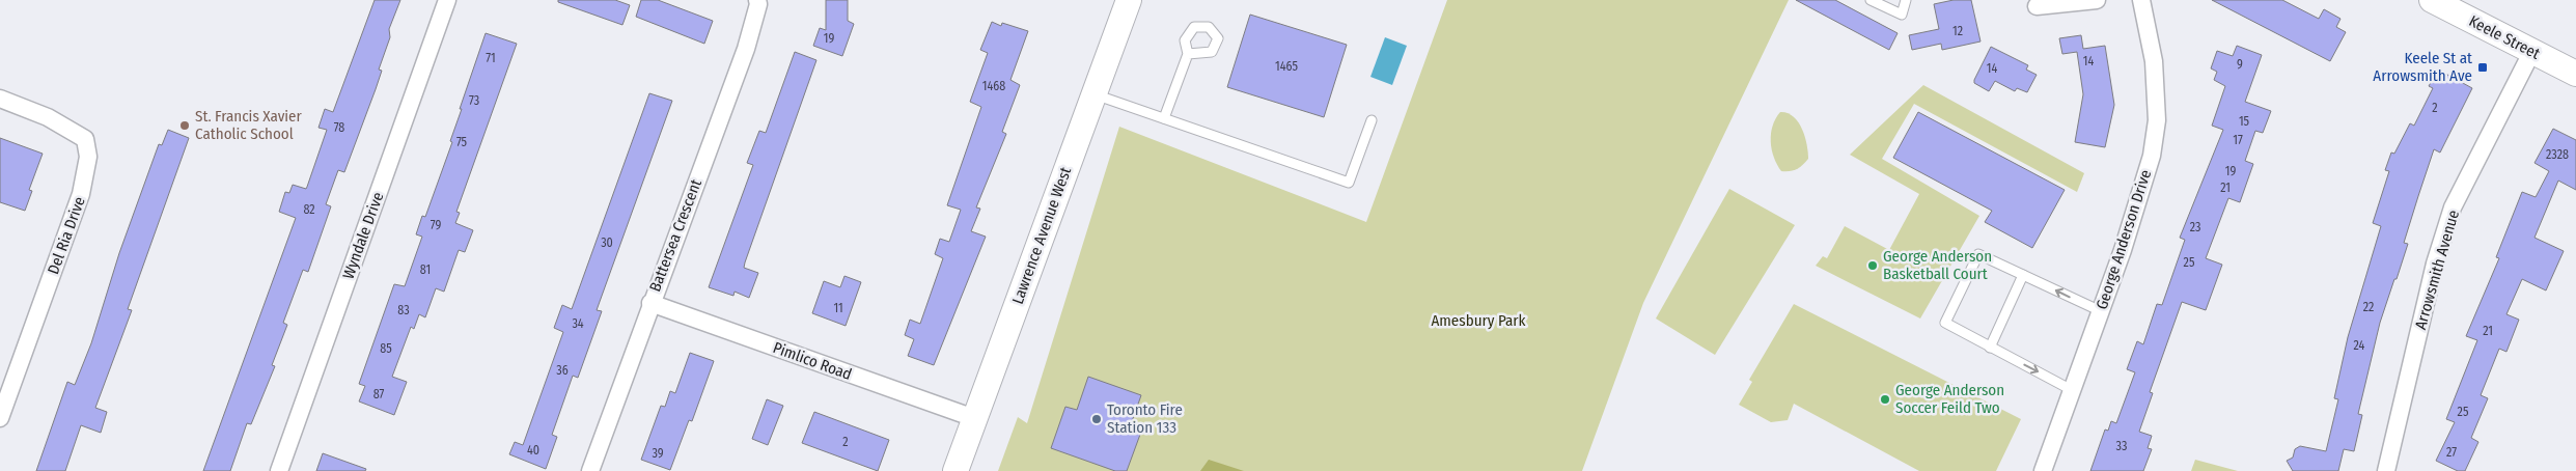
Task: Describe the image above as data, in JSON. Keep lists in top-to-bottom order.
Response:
{
  "streets": {
    "main road": ["Keele Street", "Lawrence Avenue West"],
    "street": [
      "Del Ria Drive",
      "Wyndale Drive",
      "Battersea Crescent",
      "George Anderson Drive",
      "Arrowsmith Avenue",
      "Pimlico Road"
    ]
  },
  "crossings": [
    ["Keele Street", "Arrowsmith Avenue"],
    ["Battersea Crescent", "Pimlico Road"],
    ["Lawrence Avenue West", "Pimlico Road"]
  ],
  "parks": ["Amesbury Park"],
  "places": {
    "transit": ["Keele St at Arrowsmith Ave"],
    "other": [
      "St. Francis Xavier Catholic School",
      "George Anderson Basketball Court",
      "George Anderson Soccer Feild Two",
      "Toronto Fire Station 133"
    ]
  },
  "house_numbers": [
    "12",
    "19",
    "71",
    "14",
    "9",
    "1465",
    "14",
    "1468",
    "73",
    "2",
    "15",
    "78",
    "17",
    "75",
    "2328",
    "19",
    "21",
    "82",
    "79",
    "23",
    "30",
    "25",
    "81",
    "22",
    "11",
    "83",
    "34",
    "21",
    "24",
    "85",
    "36",
    "87",
    "25",
    "2",
    "33",
    "40",
    "27",
    "39"
  ]
}
